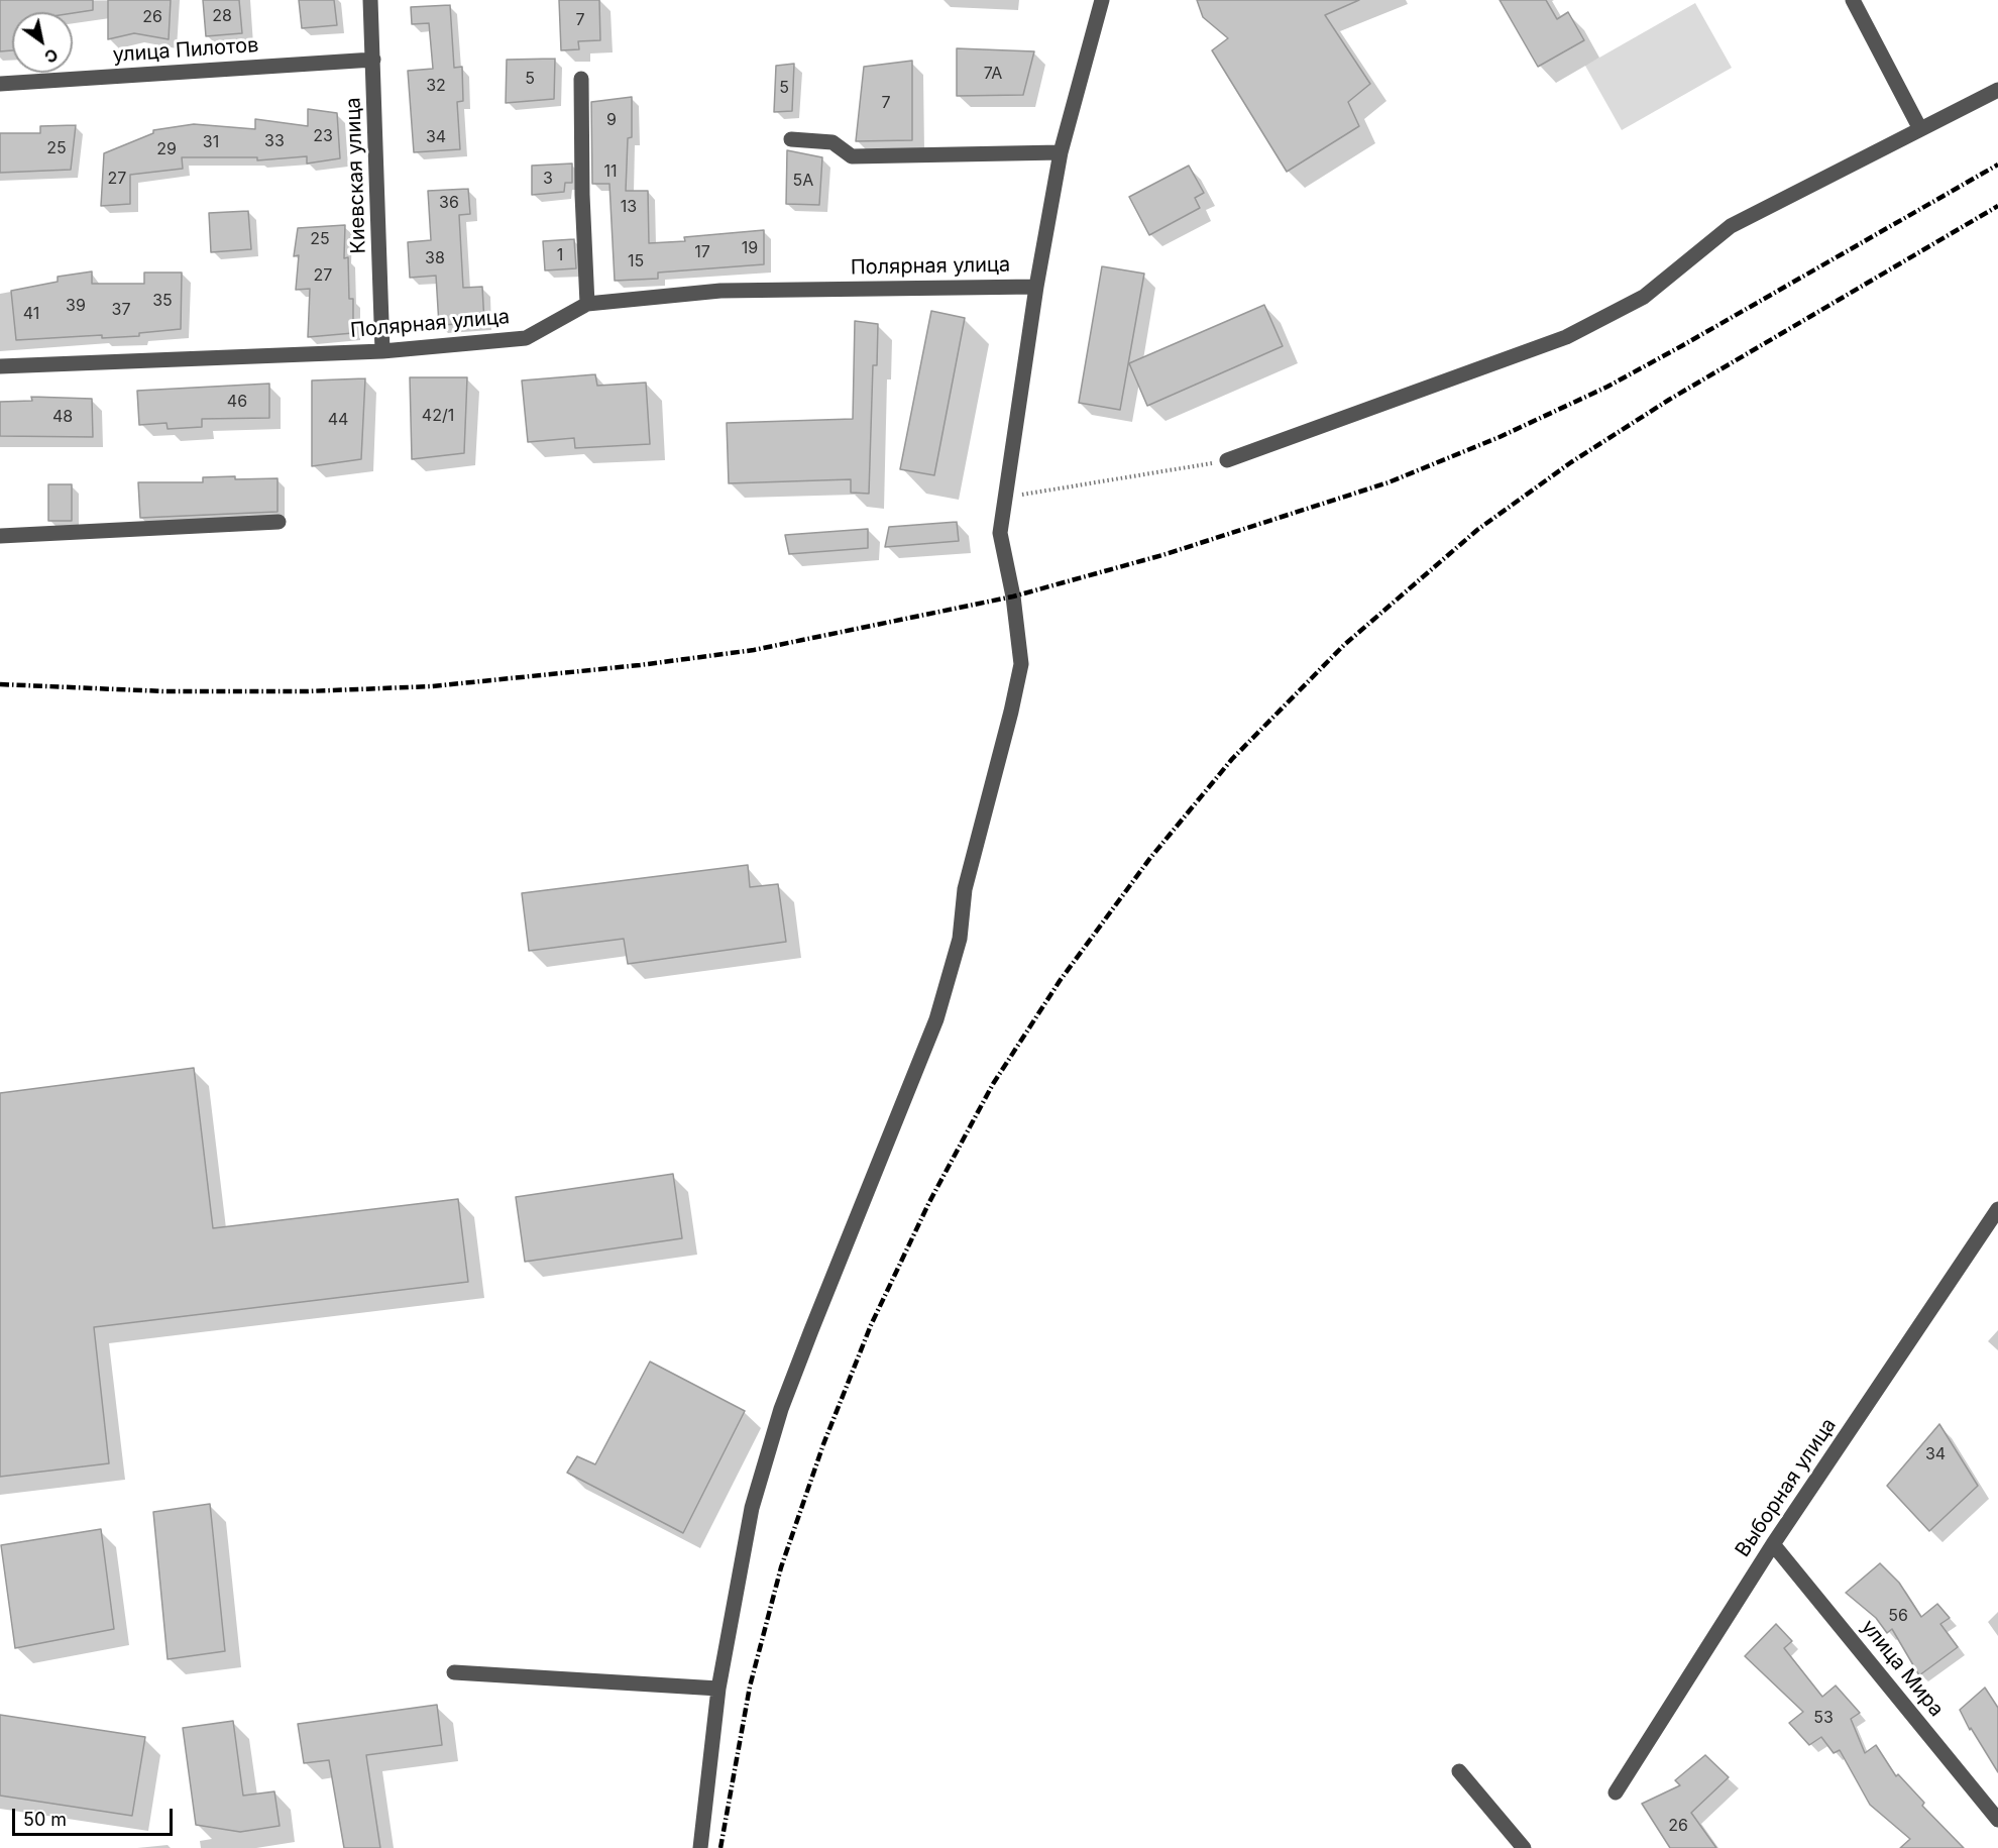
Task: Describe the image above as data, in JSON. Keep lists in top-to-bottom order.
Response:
{
  "streets": {
    "street": [
      "улица Пилотов",
      "Киевская улица",
      "Полярная улица",
      "Выборная улица",
      "улица Мира"
    ]
  },
  "crossings": [
    ["улица Пилотов", "Киевская улица"],
    ["Киевская улица", "Полярная улица"],
    ["Выборная улица", "улица Мира"]
  ],
  "house_numbers": [
    "28",
    "26",
    "7",
    "7А",
    "5",
    "32",
    "5",
    "7",
    "9",
    "23",
    "34",
    "33",
    "31",
    "25",
    "29",
    "11",
    "27",
    "3",
    "5А",
    "36",
    "13",
    "25",
    "19",
    "17",
    "1",
    "38",
    "15",
    "27",
    "35",
    "39",
    "37",
    "41",
    "46",
    "42/1",
    "48",
    "44",
    "34",
    "56",
    "53",
    "26"
  ],
  "scale_bar": "50 m",
  "north": "bottom right"
}
